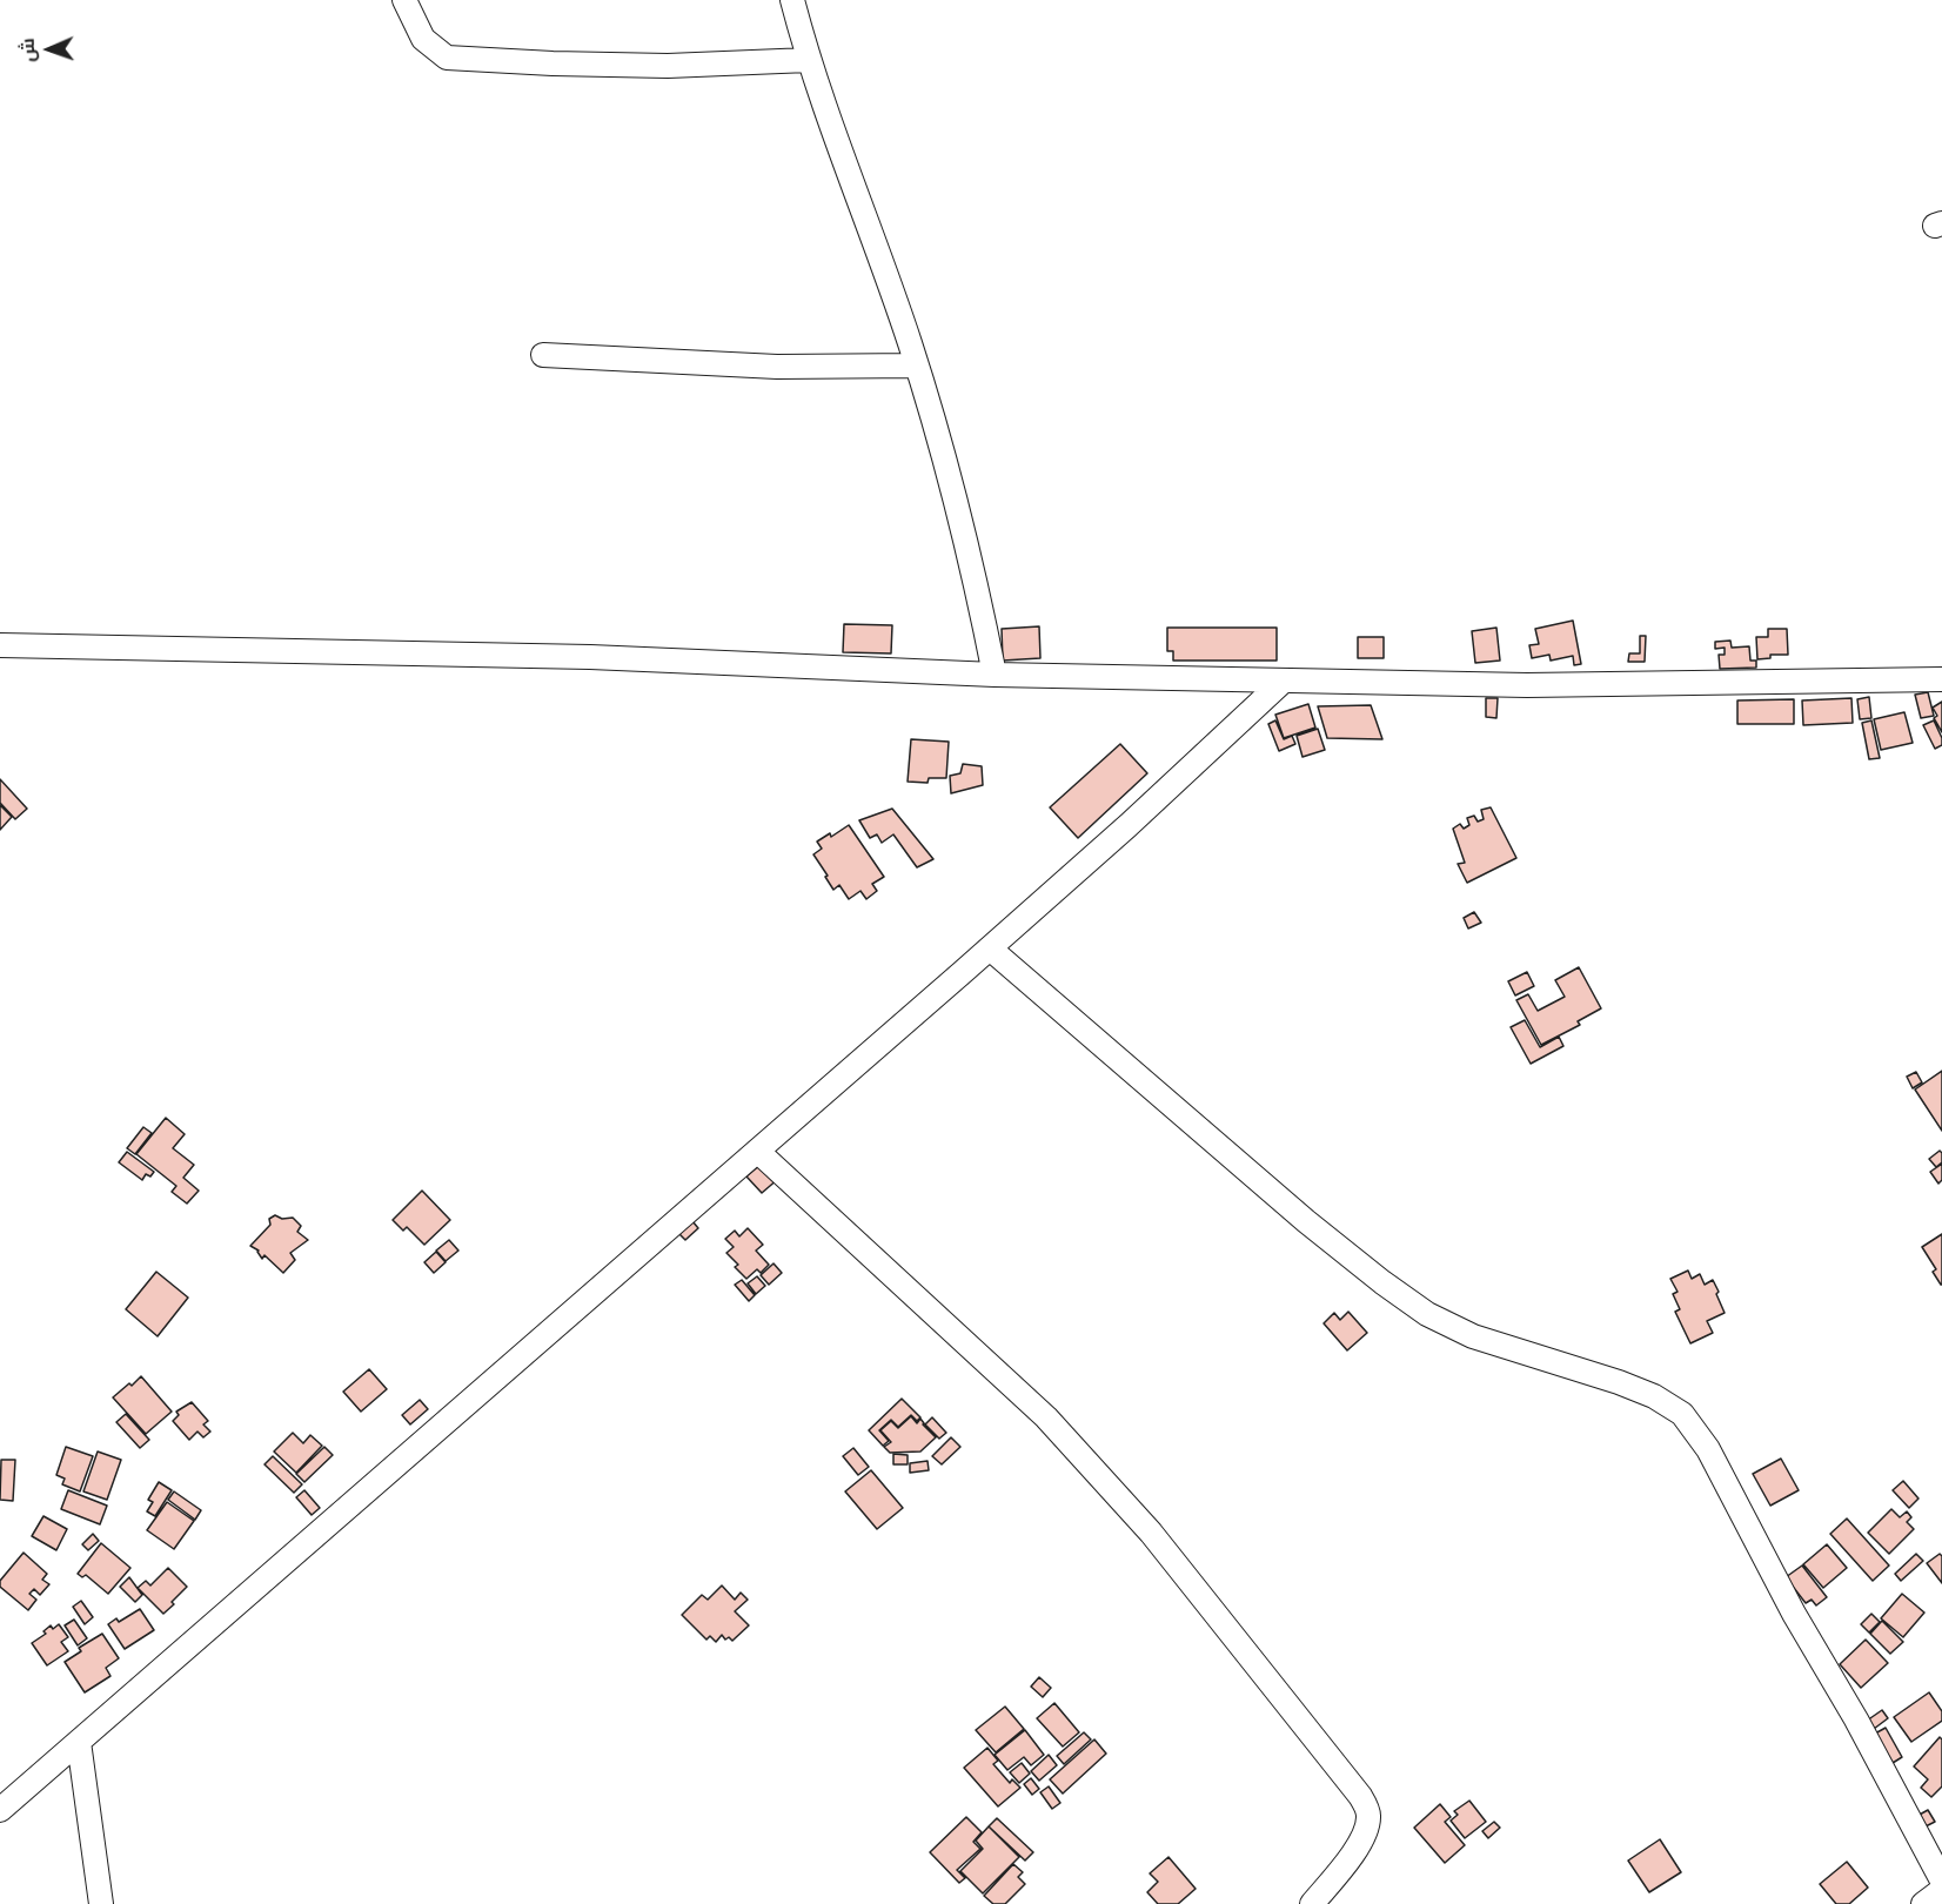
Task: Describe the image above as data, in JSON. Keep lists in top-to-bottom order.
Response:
{
  "north": "left"
}
